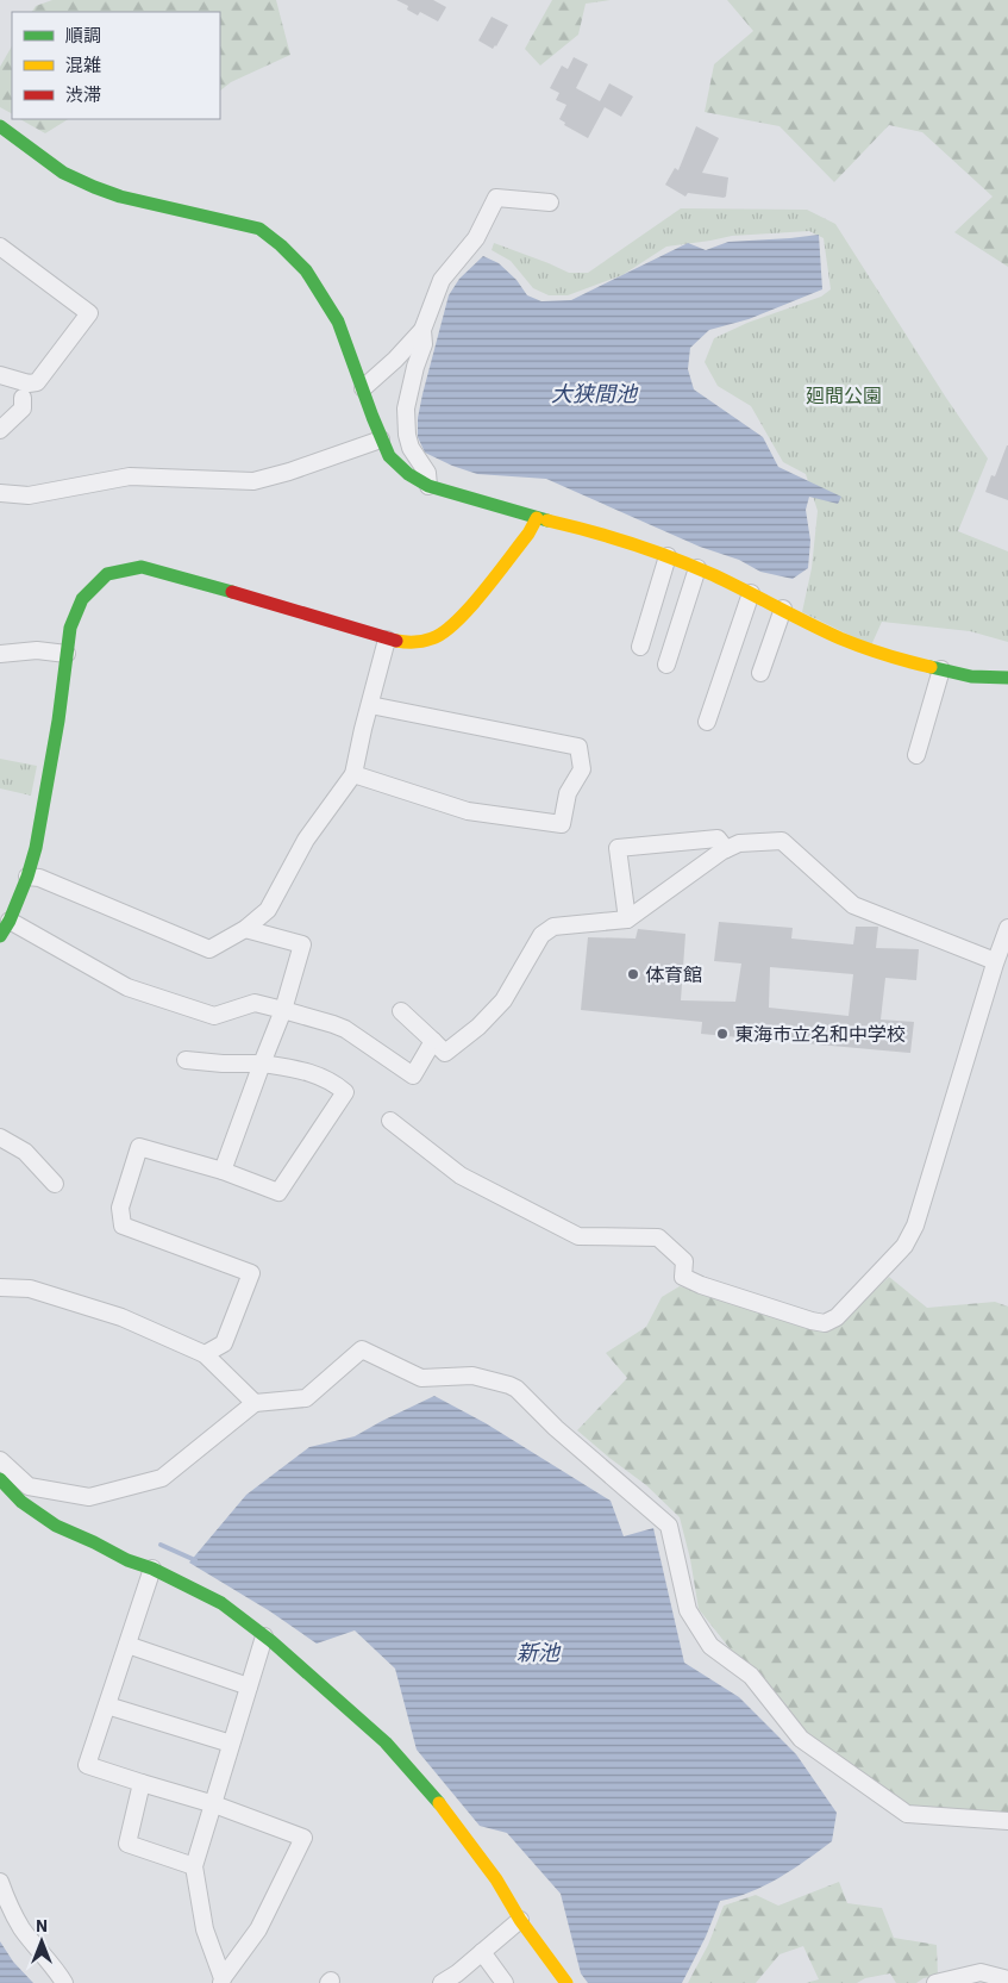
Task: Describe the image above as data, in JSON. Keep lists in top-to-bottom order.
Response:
{
  "water": ["大狭間池", "新池"],
  "parks": ["廻間公園"],
  "places": ["体育館", "東海市立名和中学校"],
  "legend": ["順調", "混雑", "渋滞"],
  "north": "top"
}
